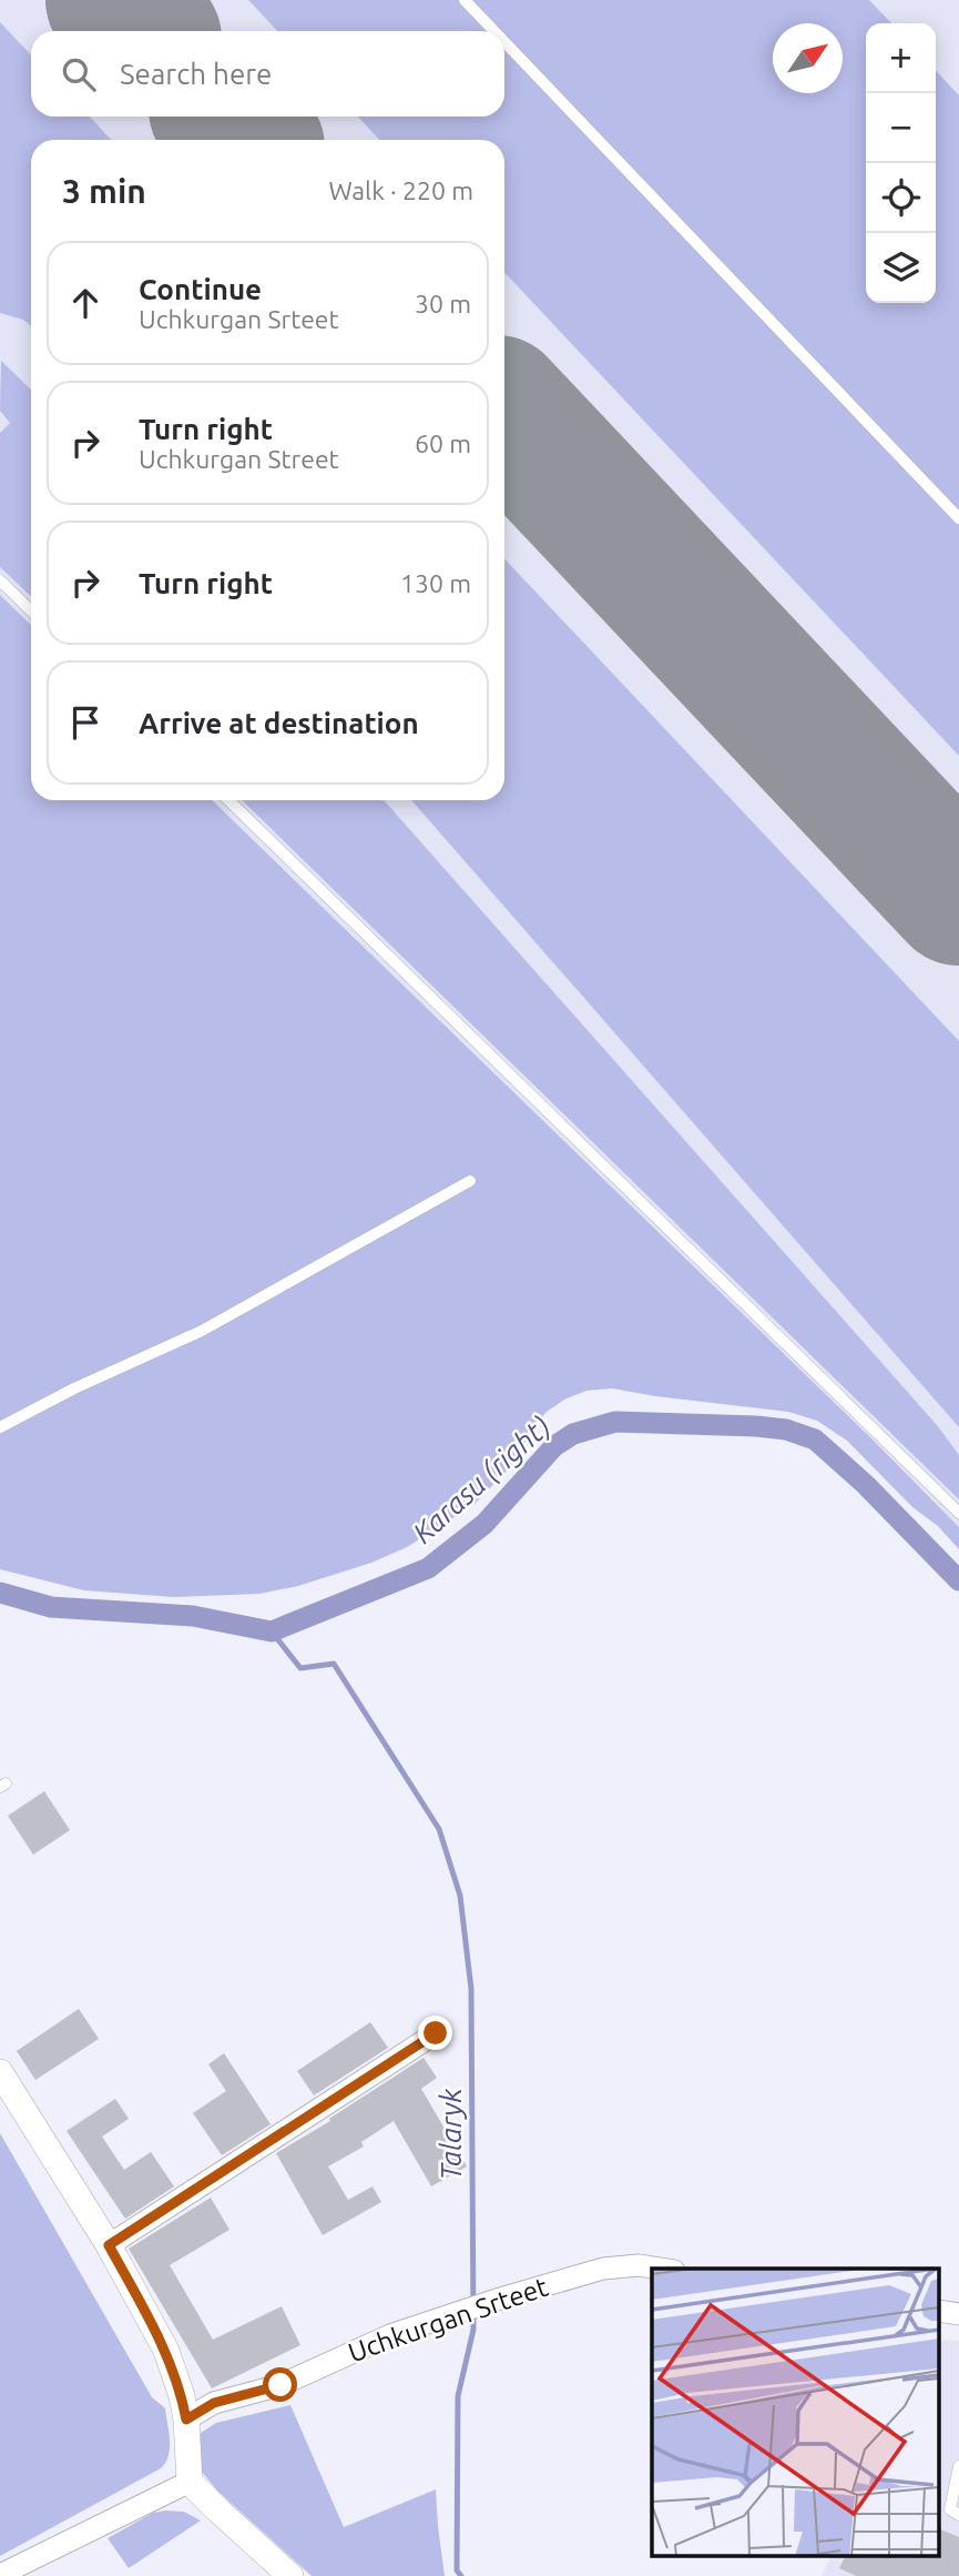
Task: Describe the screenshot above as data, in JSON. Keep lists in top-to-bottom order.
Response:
{
  "streets": {
    "street": ["Uchkurgan Srteet"]
  },
  "water": ["Karasu (right)", "Talaryk"],
  "north": "top right",
  "page": {
    "map_buttons": ["+", "−"],
    "search": "Search here",
    "heading": ["3 min", "Walk · 220 m"],
    "list": [
      ["Continue", "Uchkurgan Srteet", "30 m"],
      ["Turn right", "Uchkurgan Street", "60 m"],
      ["Turn right", "130 m"],
      "Arrive at destination"
    ]
  }
}
